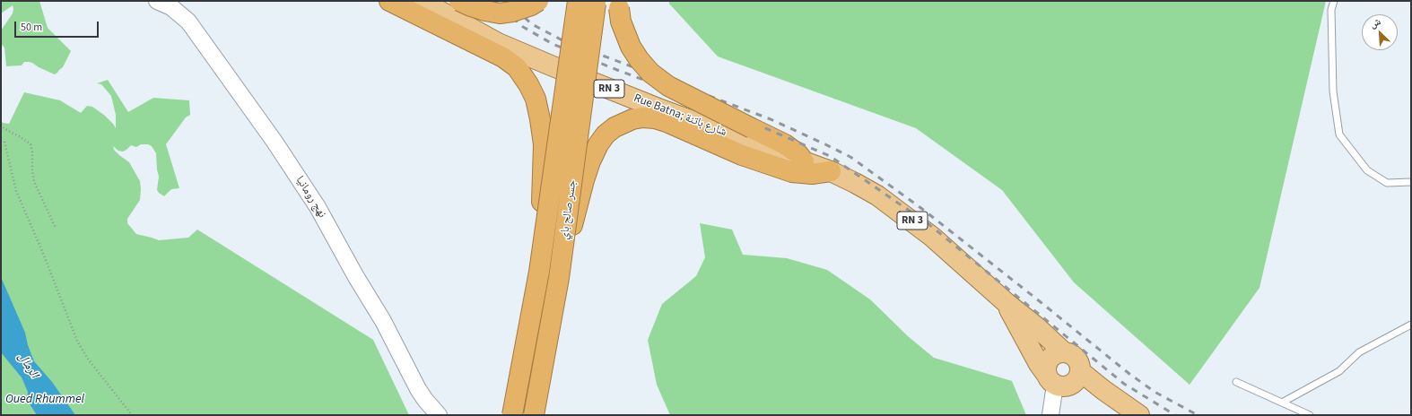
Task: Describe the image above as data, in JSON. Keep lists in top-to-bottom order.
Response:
{
  "streets": {
    "highway": ["جسر صالح باي"],
    "main road": ["RN 3", "Rue Batna; شارع باتنة"],
    "street": ["نهج رومانيا"]
  },
  "crossings": [
    ["RN 3", "Rue Batna; شارع باتنة"]
  ],
  "water": ["الرمال", "Oued Rhummel"],
  "scale_bar": "50 m",
  "north": "top left"
}
